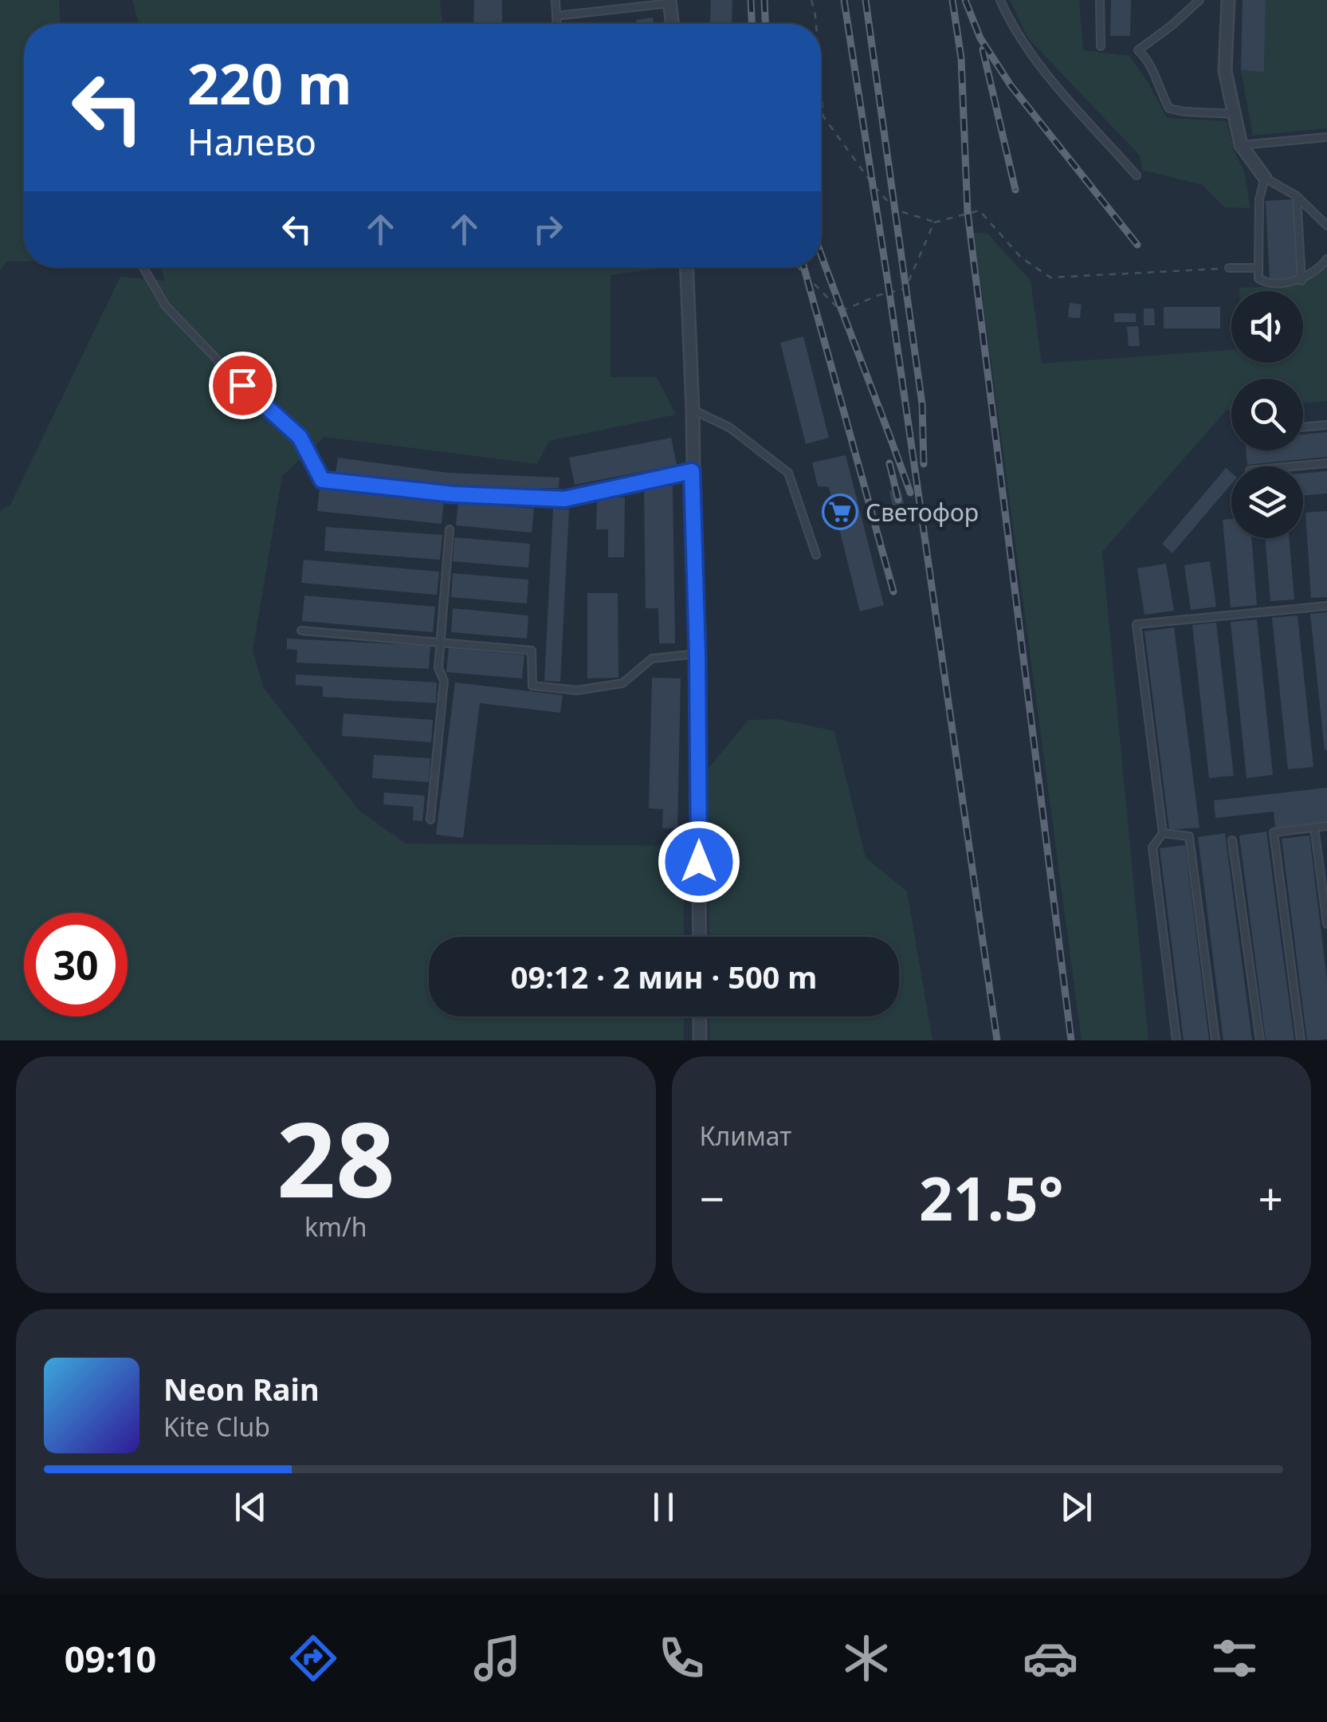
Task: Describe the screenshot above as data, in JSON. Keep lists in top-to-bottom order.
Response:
{
  "places": {
    "supermarket": ["Светофор"]
  },
  "page": {
    "turn": ["220 m", "Налево"],
    "limit": "30",
    "trip": "09:12 · 2 мин · 500 m",
    "tile": [
      ["28", "km/h"],
      "Климат"
    ],
    "heat": ["−", "21.5°", "+"],
    "song": ["Neon Rain", "Kite Club"],
    "tabs": "09:10"
  }
}
